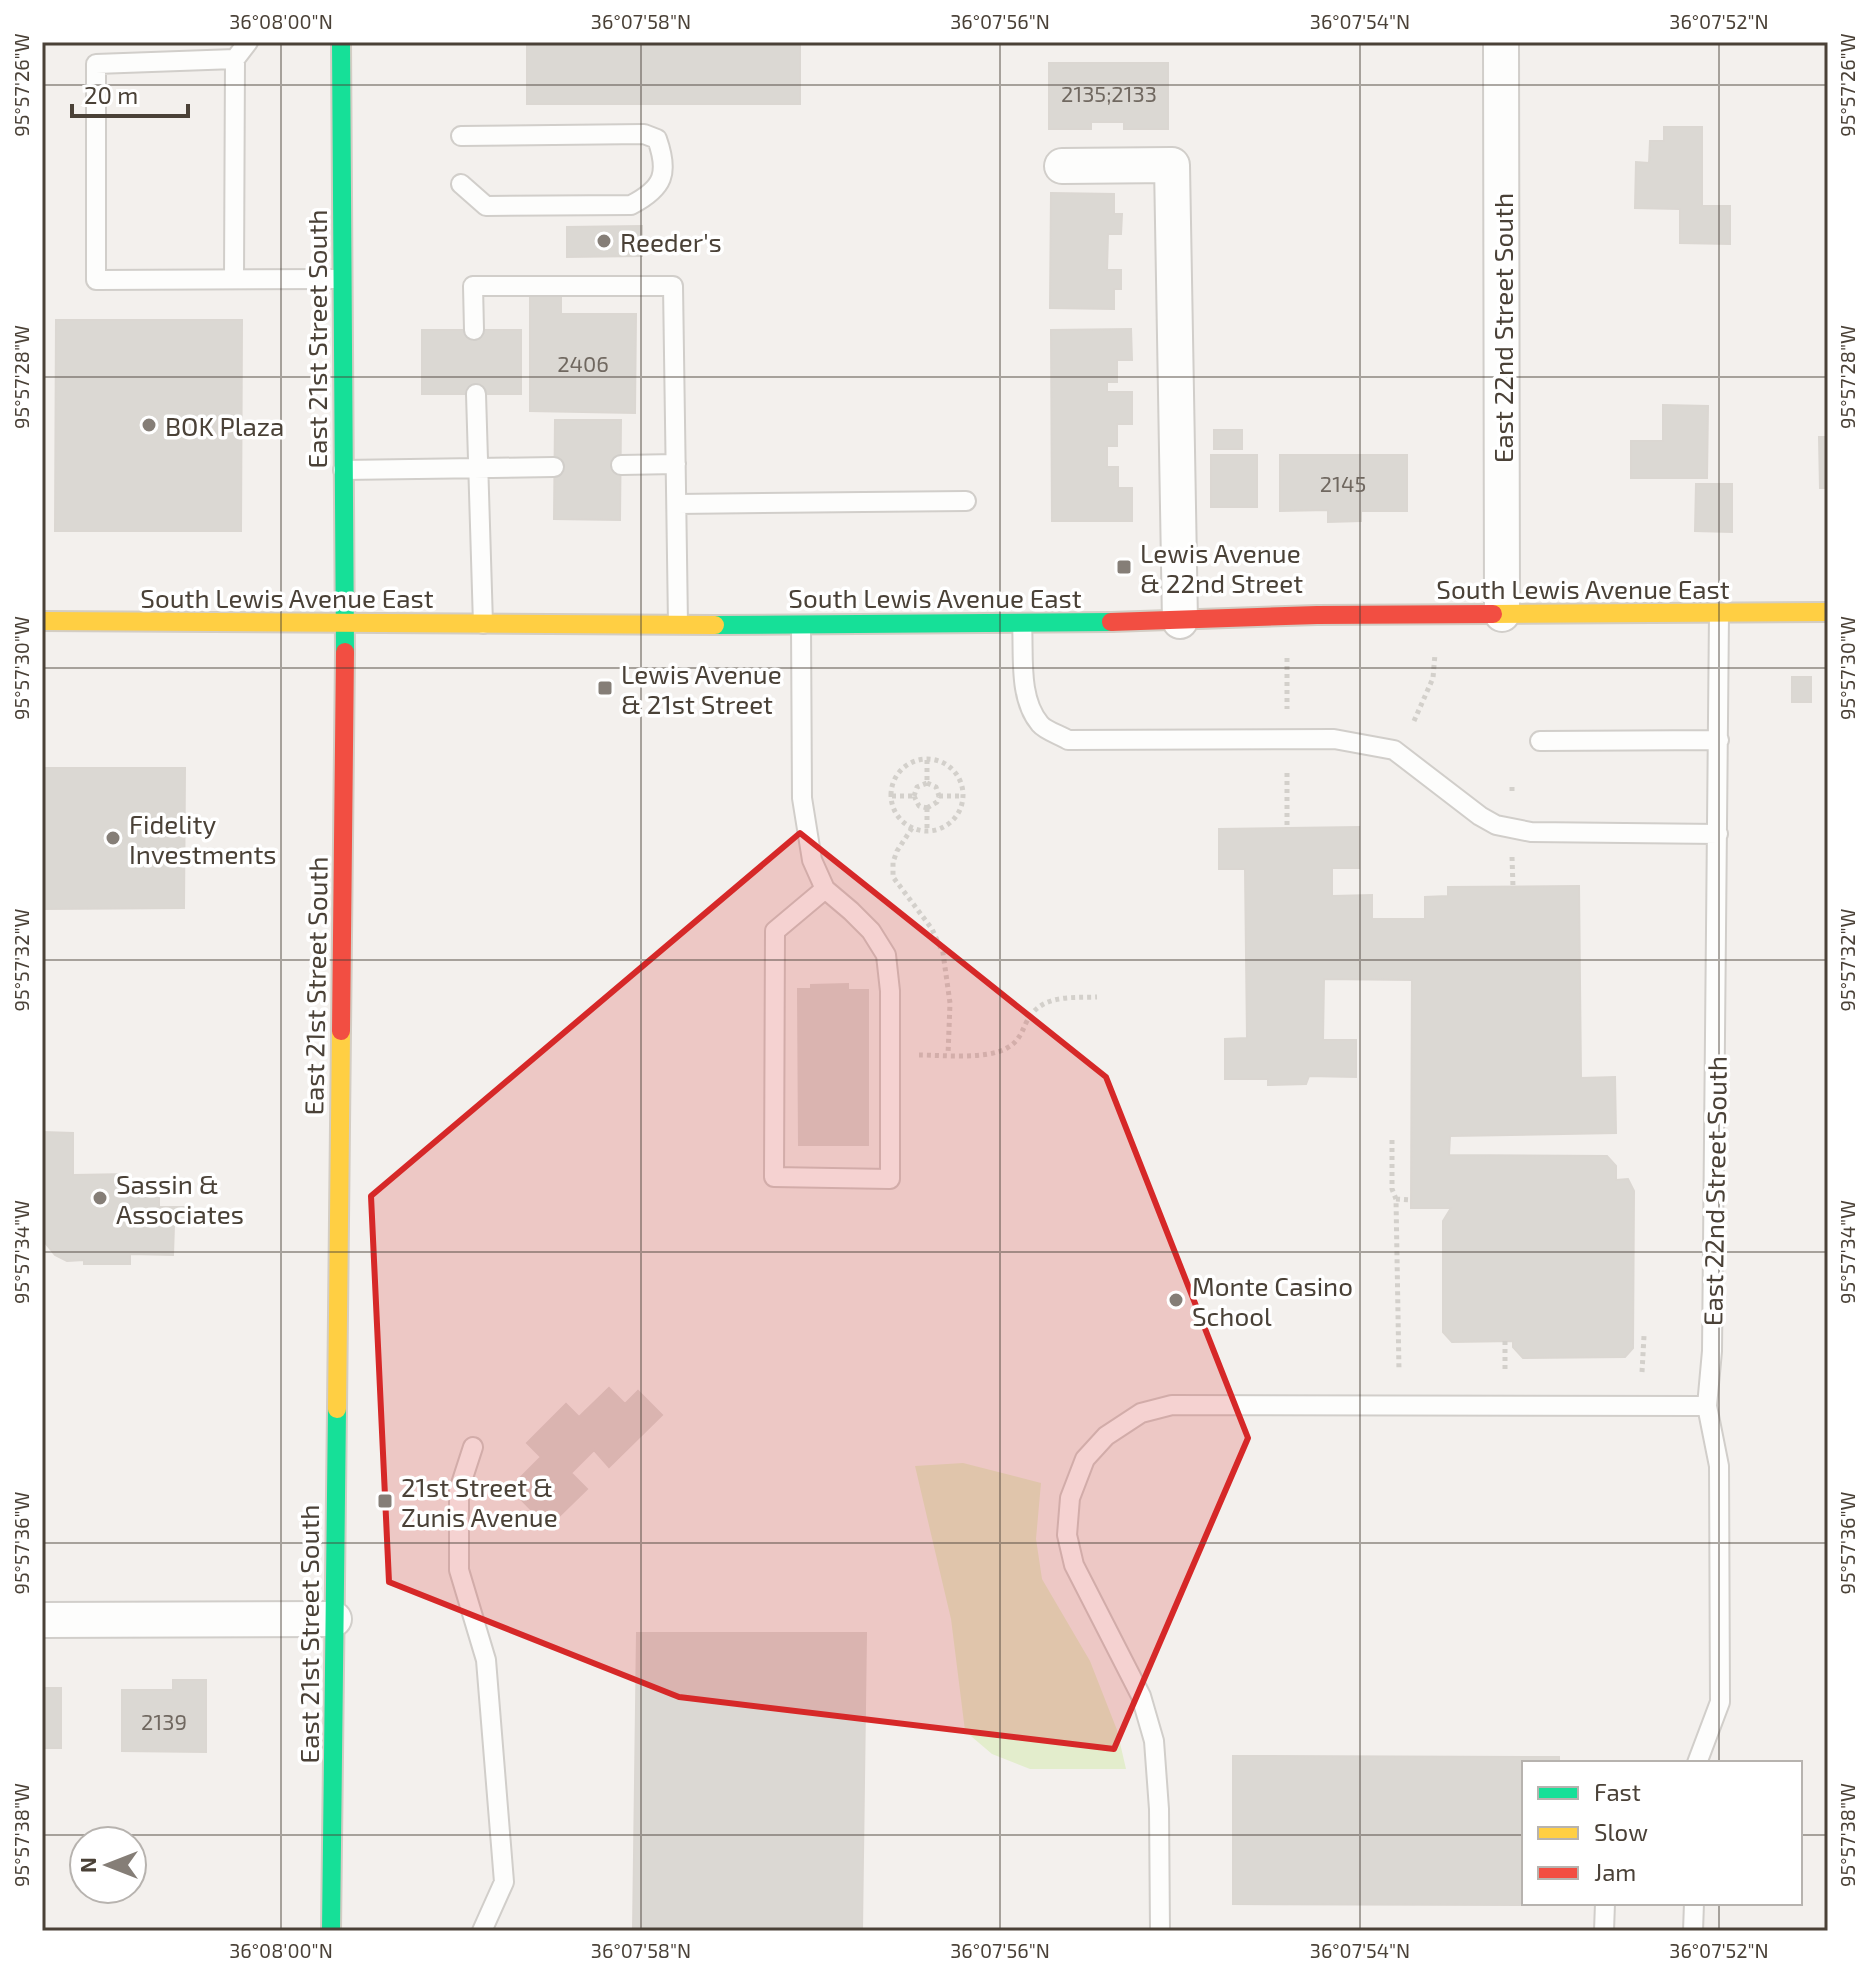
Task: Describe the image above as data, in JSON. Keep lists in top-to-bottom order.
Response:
{
  "streets": {
    "main road": ["East 21st Street South", "South Lewis Avenue East"],
    "street": ["East 22nd Street South"]
  },
  "crossings": [
    ["East 22nd Street South", "South Lewis Avenue East"],
    ["East 21st Street South", "South Lewis Avenue East"]
  ],
  "places": {
    "other": [
      "Reeder's",
      "BOK Plaza",
      "Fidelity Investments",
      "Sassin & Associates",
      "Monte Casino School"
    ],
    "transit": ["Lewis Avenue & 22nd Street", "Lewis Avenue & 21st Street", "21st Street & Zunis Avenue"]
  },
  "house_numbers": [
    "2135;2133",
    "2406",
    "2145",
    "2139"
  ],
  "legend": ["Fast", "Slow", "Jam"],
  "scale_bar": "20 m",
  "north": "left",
  "coordinates": [
    "36°08'00\"N",
    "36°07'58\"N",
    "36°07'56\"N",
    "36°07'54\"N",
    "36°07'52\"N",
    "95°57'26\"W",
    "95°57'28\"W",
    "95°57'30\"W",
    "95°57'32\"W",
    "95°57'34\"W",
    "95°57'36\"W",
    "95°57'38\"W"
  ]
}
